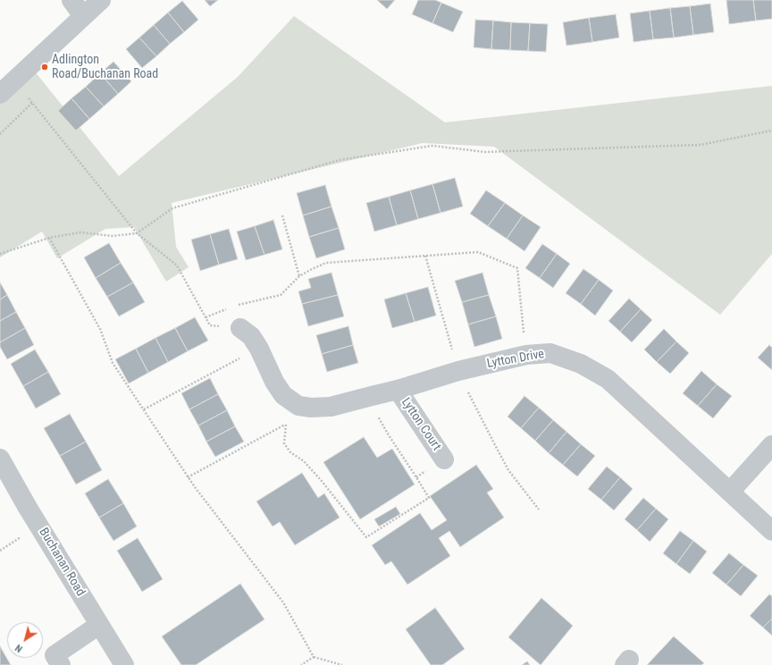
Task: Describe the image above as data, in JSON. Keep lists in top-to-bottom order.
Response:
{
  "streets": {
    "street": ["Lytton Drive", "Lytton Court", "Buchanan Road"]
  },
  "crossings": [
    ["Lytton Drive", "Lytton Court"]
  ],
  "places": ["Adlington Road/Buchanan Road"],
  "north": "bottom left"
}
